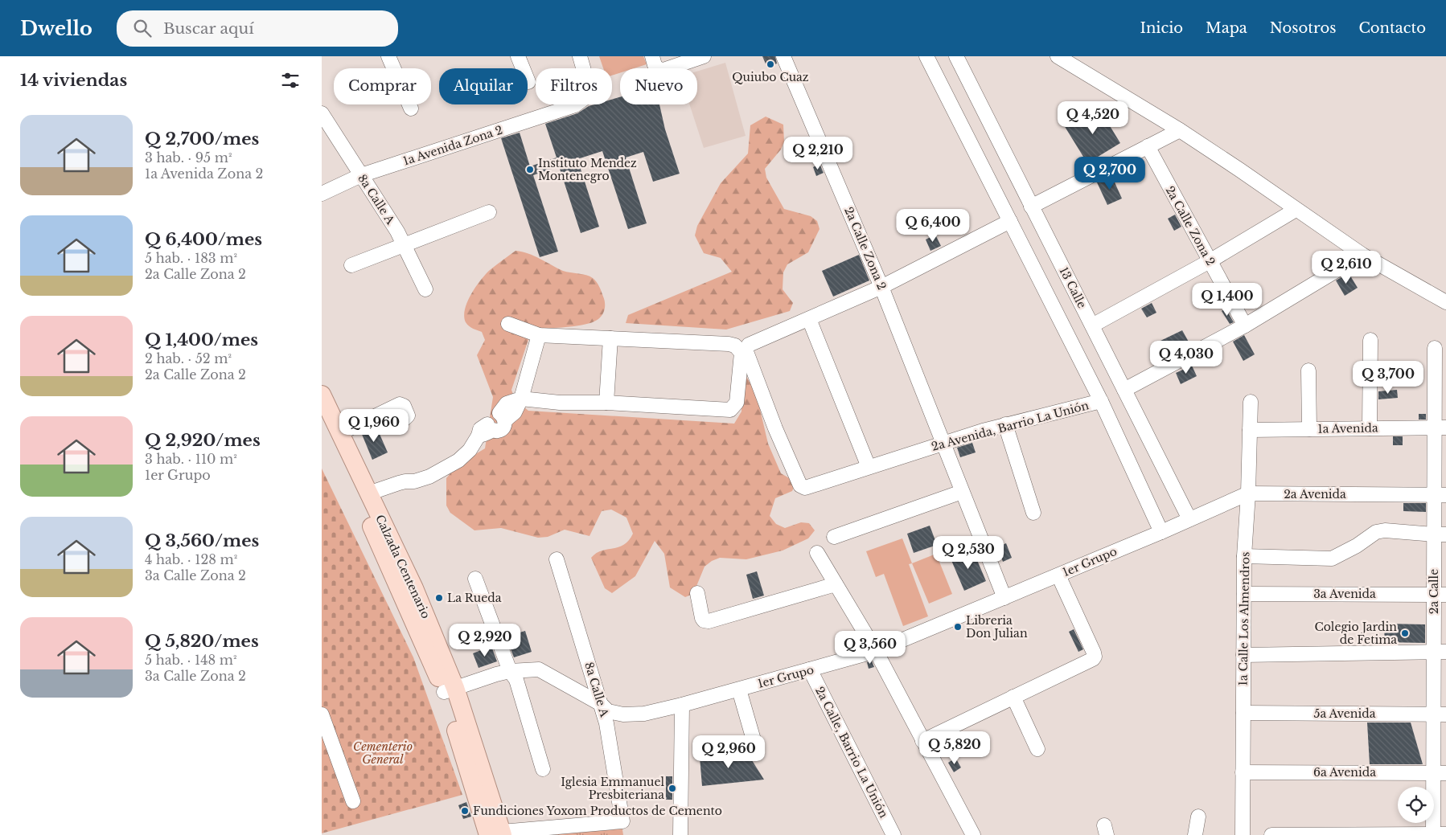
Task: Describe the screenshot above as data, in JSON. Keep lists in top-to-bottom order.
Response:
{
  "streets": {
    "main road": ["Calzada Centenario"],
    "street": [
      "1a Avenida Zona 2",
      "8a Calle A",
      "2a Calle Zona 2",
      "13 Calle",
      "2a Avenida, Barrio La Unión",
      "1a Avenida",
      "2a Avenida",
      "1er Grupo",
      "2a Calle",
      "3a Avenida",
      "1a Calle Los Almendros",
      "5a Avenida",
      "2a Calle, Barrio La Unión",
      "6a Avenida"
    ]
  },
  "crossings": [
    ["1a Avenida Zona 2", "8a Calle A"],
    ["8a Calle A", "1er Grupo"],
    ["8a Calle A", "Calzada Centenario"],
    ["2a Calle Zona 2", "2a Avenida, Barrio La Unión"],
    ["2a Calle Zona 2", "1er Grupo"],
    ["13 Calle", "2a Avenida"],
    ["13 Calle", "1er Grupo"],
    ["2a Avenida, Barrio La Unión", "1er Grupo"],
    ["1a Avenida", "2a Calle"],
    ["1a Avenida", "1a Calle Los Almendros"],
    ["2a Avenida", "1er Grupo"],
    ["2a Avenida", "2a Calle"],
    ["2a Avenida", "1a Calle Los Almendros"],
    ["1er Grupo", "Calzada Centenario"],
    ["1er Grupo", "2a Calle, Barrio La Unión"],
    ["2a Calle", "3a Avenida"],
    ["2a Calle", "5a Avenida"],
    ["2a Calle", "6a Avenida"],
    ["3a Avenida", "1a Calle Los Almendros"],
    ["1a Calle Los Almendros", "5a Avenida"],
    ["1a Calle Los Almendros", "6a Avenida"]
  ],
  "parks": ["Cementerio General"],
  "places": [
    "Quiubo Cuaz",
    "Instituto Mendez Montenegro",
    "La Rueda",
    "Libreria Don Julian",
    "Colegio Jardin de Fetima",
    "Iglesia Emmanuel Presbiteriana",
    "Fundiciones Yoxom Productos de Cemento"
  ],
  "page": {
    "header": "Dwello",
    "search": "Buscar aquí",
    "nav": [
      "Inicio",
      "Mapa",
      "Nosotros",
      "Contacto"
    ],
    "heading": "14 viviendas",
    "chip": [
      "Comprar",
      "Alquilar",
      "Filtros",
      "Nuevo"
    ],
    "price": [
      "Q 4,520",
      "Q 2,210",
      "Q 2,700",
      "Q 6,400",
      "Q 2,610",
      "Q 1,400",
      "Q 4,030",
      "Q 3,700",
      "Q 1,960",
      "Q 2,530",
      "Q 2,920",
      "Q 3,560",
      "Q 5,820",
      "Q 2,960"
    ],
    "list": [
      {
        "name": "Q 2,700/mes",
        "note": "3 hab. · 95 m² · 1a Avenida Zona 2"
      },
      {
        "name": "Q 6,400/mes",
        "note": "5 hab. · 183 m² · 2a Calle Zona 2"
      },
      {
        "name": "Q 1,400/mes",
        "note": "2 hab. · 52 m² · 2a Calle Zona 2"
      },
      {
        "name": "Q 2,920/mes",
        "note": "3 hab. · 110 m² · 1er Grupo"
      },
      {
        "name": "Q 3,560/mes",
        "note": "4 hab. · 128 m² · 3a Calle Zona 2"
      },
      {
        "name": "Q 5,820/mes",
        "note": "5 hab. · 148 m² · 3a Calle Zona 2"
      }
    ]
  }
}
